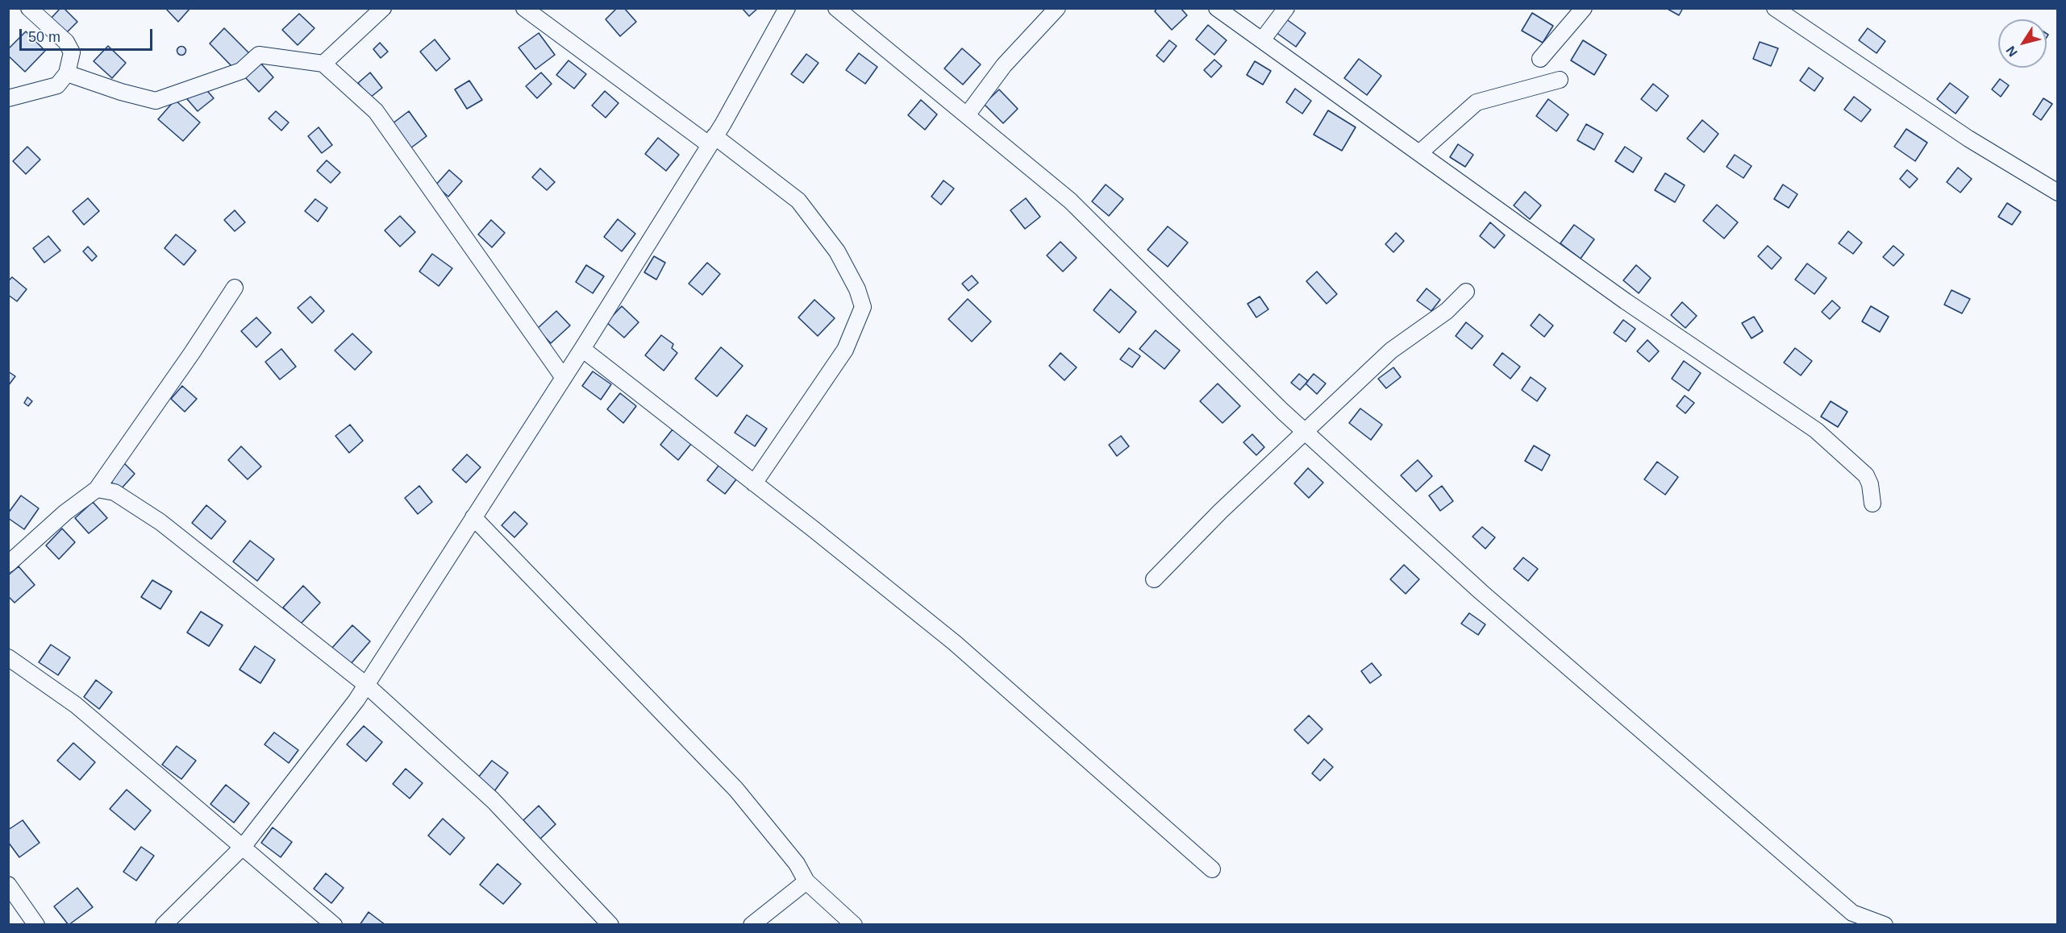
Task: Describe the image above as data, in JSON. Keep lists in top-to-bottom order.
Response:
{
  "scale_bar": "50 m",
  "north": "bottom left"
}
